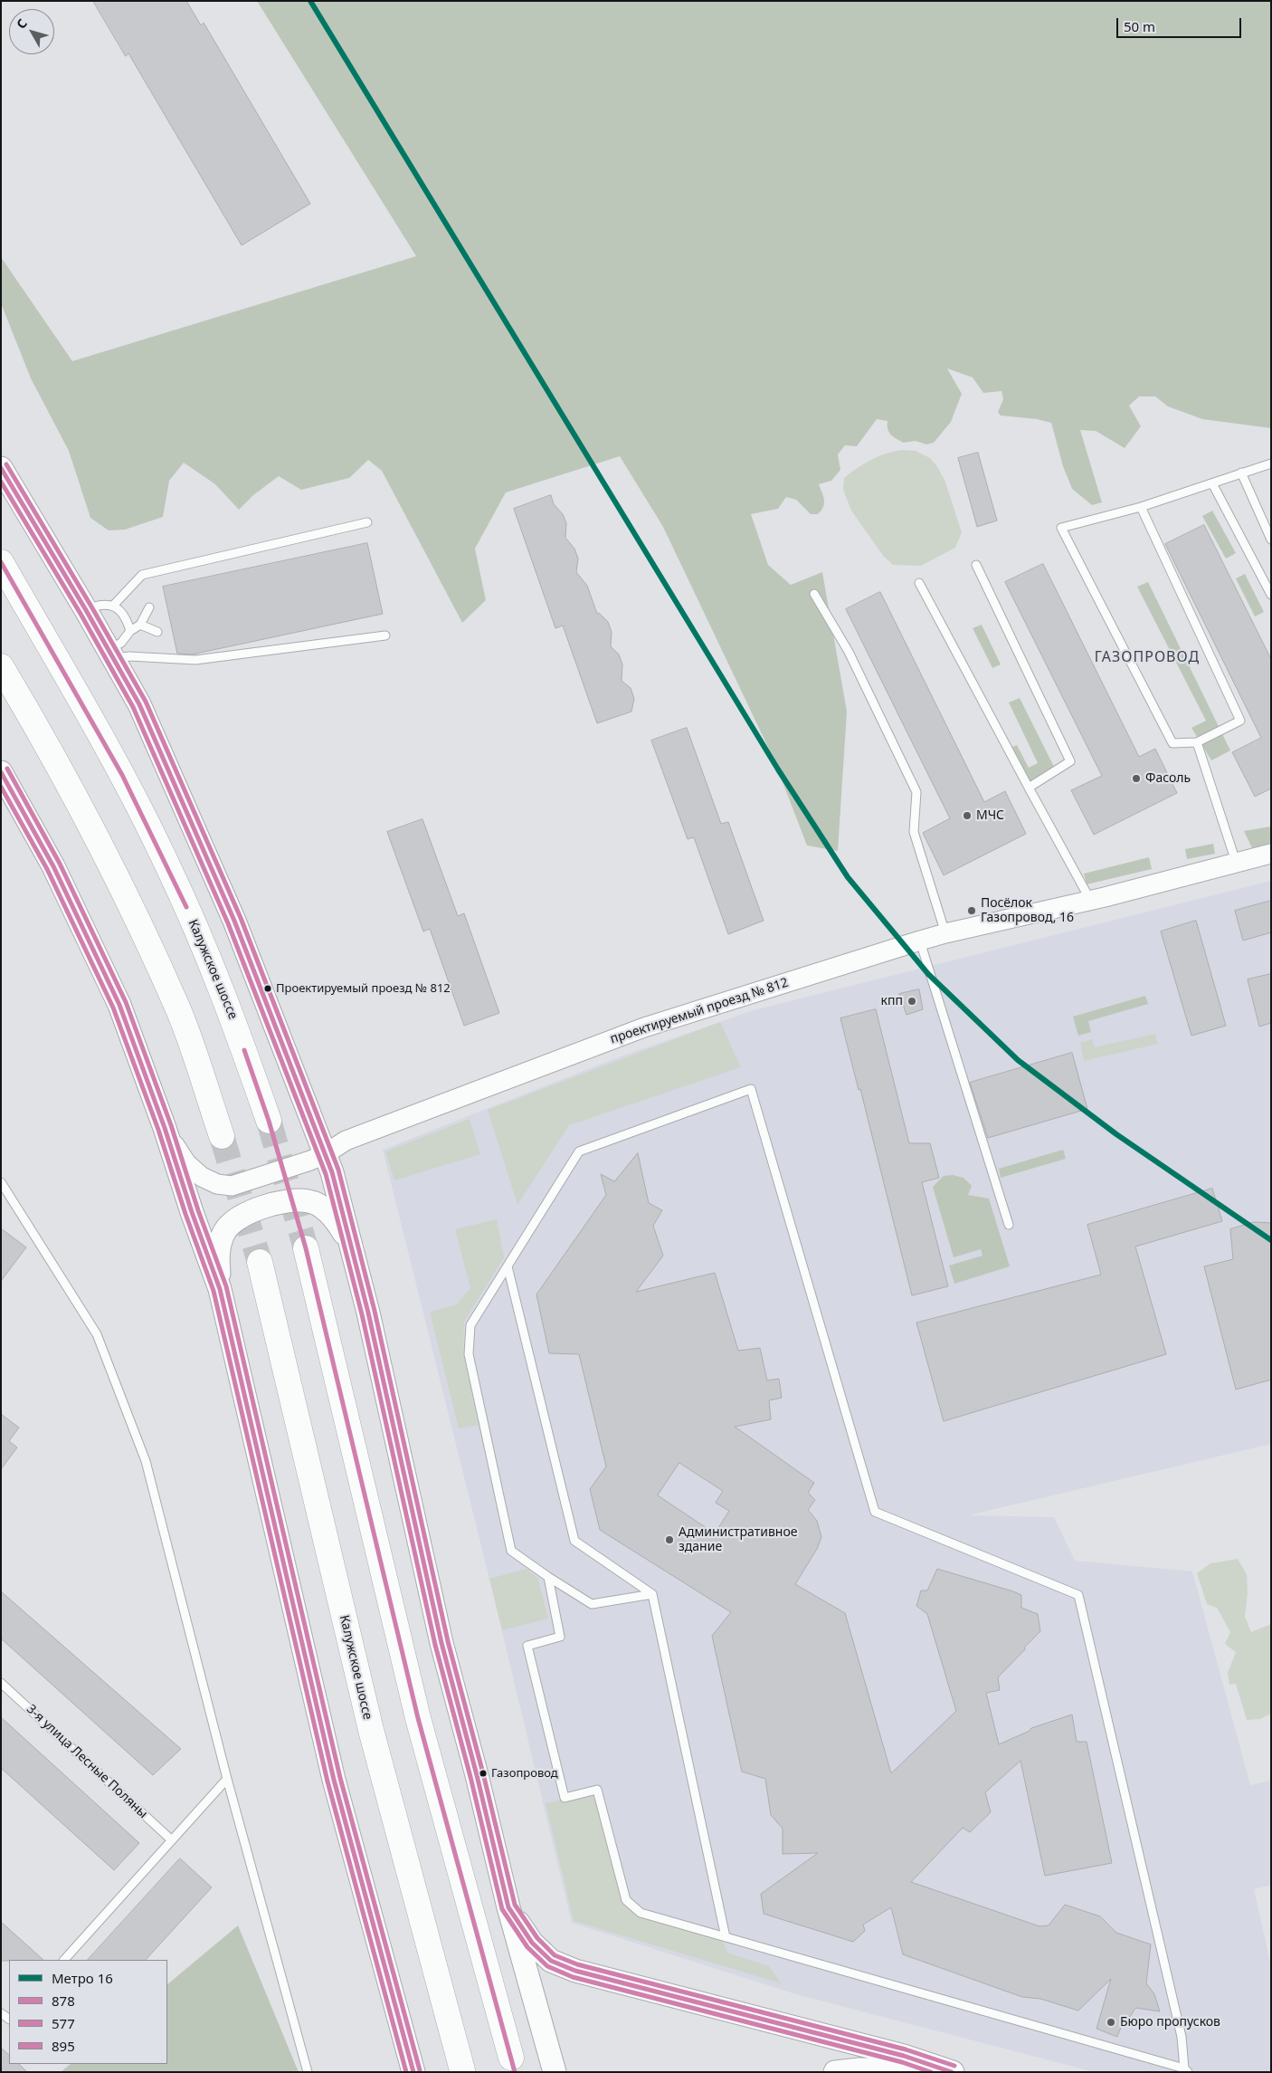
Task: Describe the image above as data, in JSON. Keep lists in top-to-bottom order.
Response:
{
  "streets": {
    "highway": ["Калужское шоссе"],
    "street": ["проектируемый проезд № 812"],
    "lane": ["3-я улица Лесные Поляны"]
  },
  "districts": ["ГАЗОПРОВОД"],
  "places": [
    "Фасоль",
    "МЧС",
    "Посёлок Газопровод, 16",
    "Проектируемый проезд № 812",
    "кпп",
    "Административное здание",
    "Газопровод",
    "Бюро пропусков"
  ],
  "lines": [
    "metro line 16",
    "transit line 895",
    "transit line 878",
    "transit line 577"
  ],
  "legend": [
    "Метро 16",
    "878",
    "577",
    "895"
  ],
  "scale_bar": "50 m",
  "north": "top left"
}
